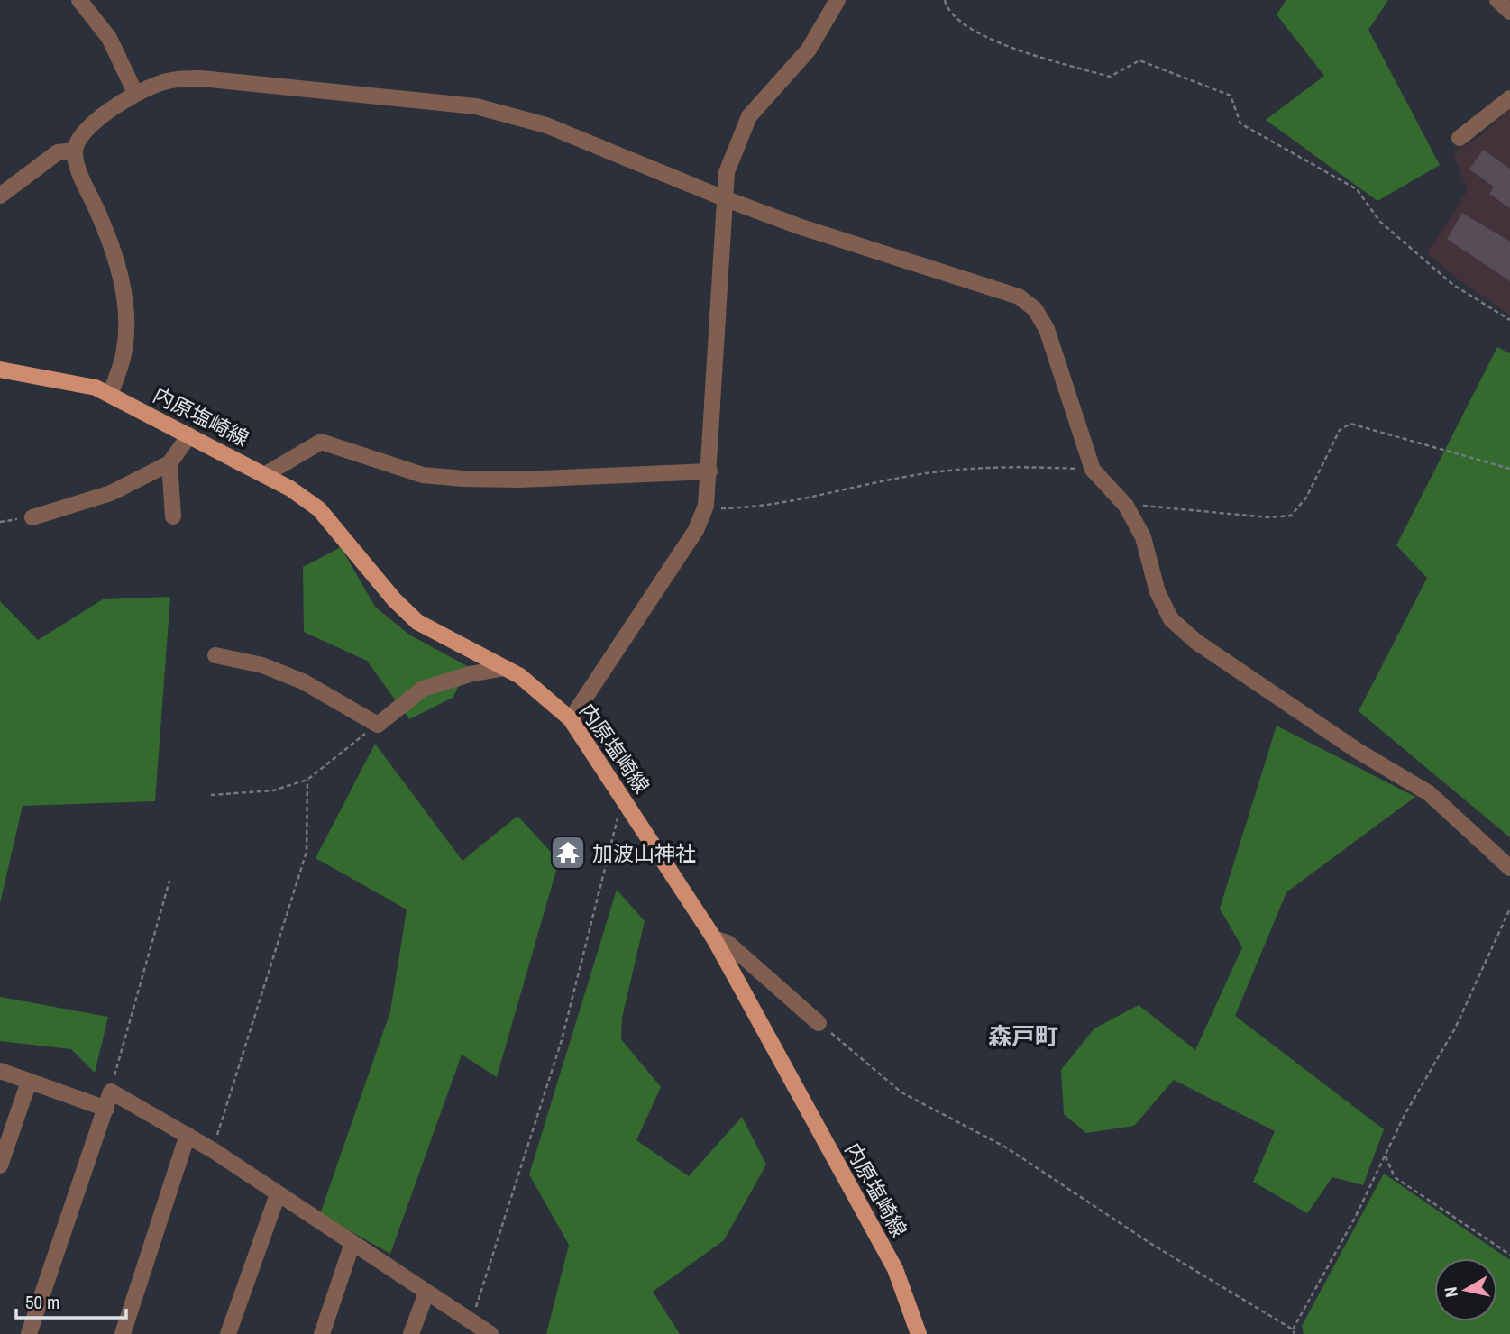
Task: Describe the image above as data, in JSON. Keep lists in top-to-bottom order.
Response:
{
  "streets": {
    "main road": ["内原塩崎線"]
  },
  "districts": ["森戸町"],
  "places": {
    "temple": ["加波山神社"]
  },
  "scale_bar": "50 m",
  "north": "left"
}
